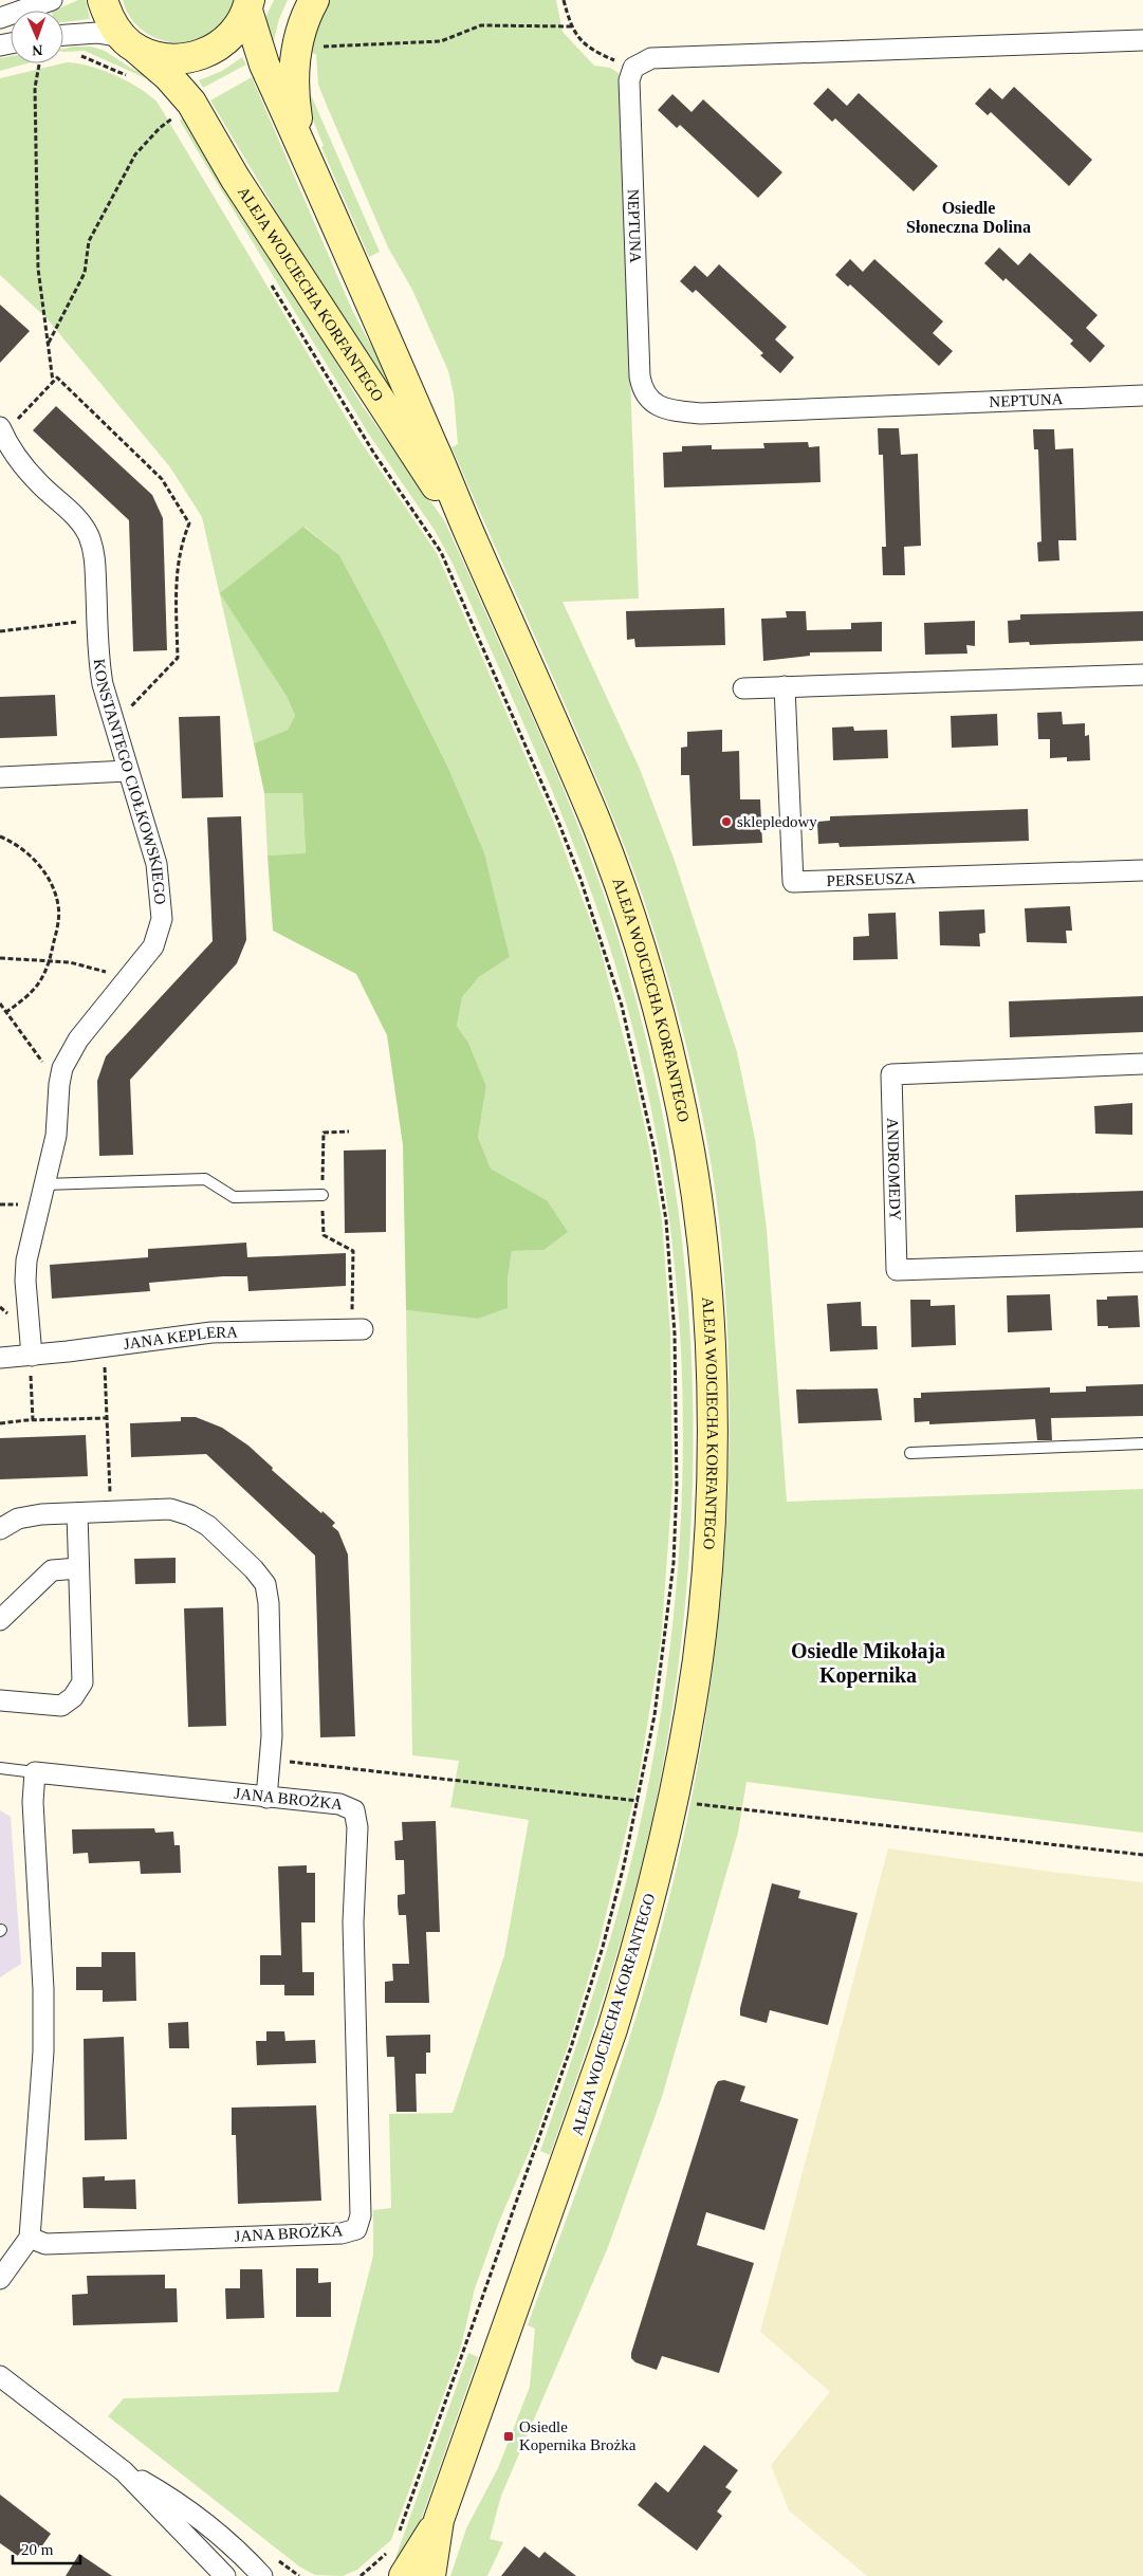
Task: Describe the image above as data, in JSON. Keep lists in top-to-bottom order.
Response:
{
  "streets": {
    "main road": ["ALEJA WOJCIECHA KORFANTEGO"],
    "street": [
      "NEPTUNA",
      "KONSTANTEGO CIOŁKOWSKIEGO",
      "PERSEUSZA",
      "ANDROMEDY",
      "JANA KEPLERA",
      "JANA BROŻKA"
    ]
  },
  "crossings": [
    ["KONSTANTEGO CIOŁKOWSKIEGO", "JANA KEPLERA"]
  ],
  "districts": ["Osiedle Słoneczna Dolina", "Osiedle Mikołaja Kopernika"],
  "places": {
    "other": ["sklepledowy"],
    "transit": ["Osiedle Kopernika Brożka"]
  },
  "scale_bar": "20 m",
  "north": "bottom"
}
